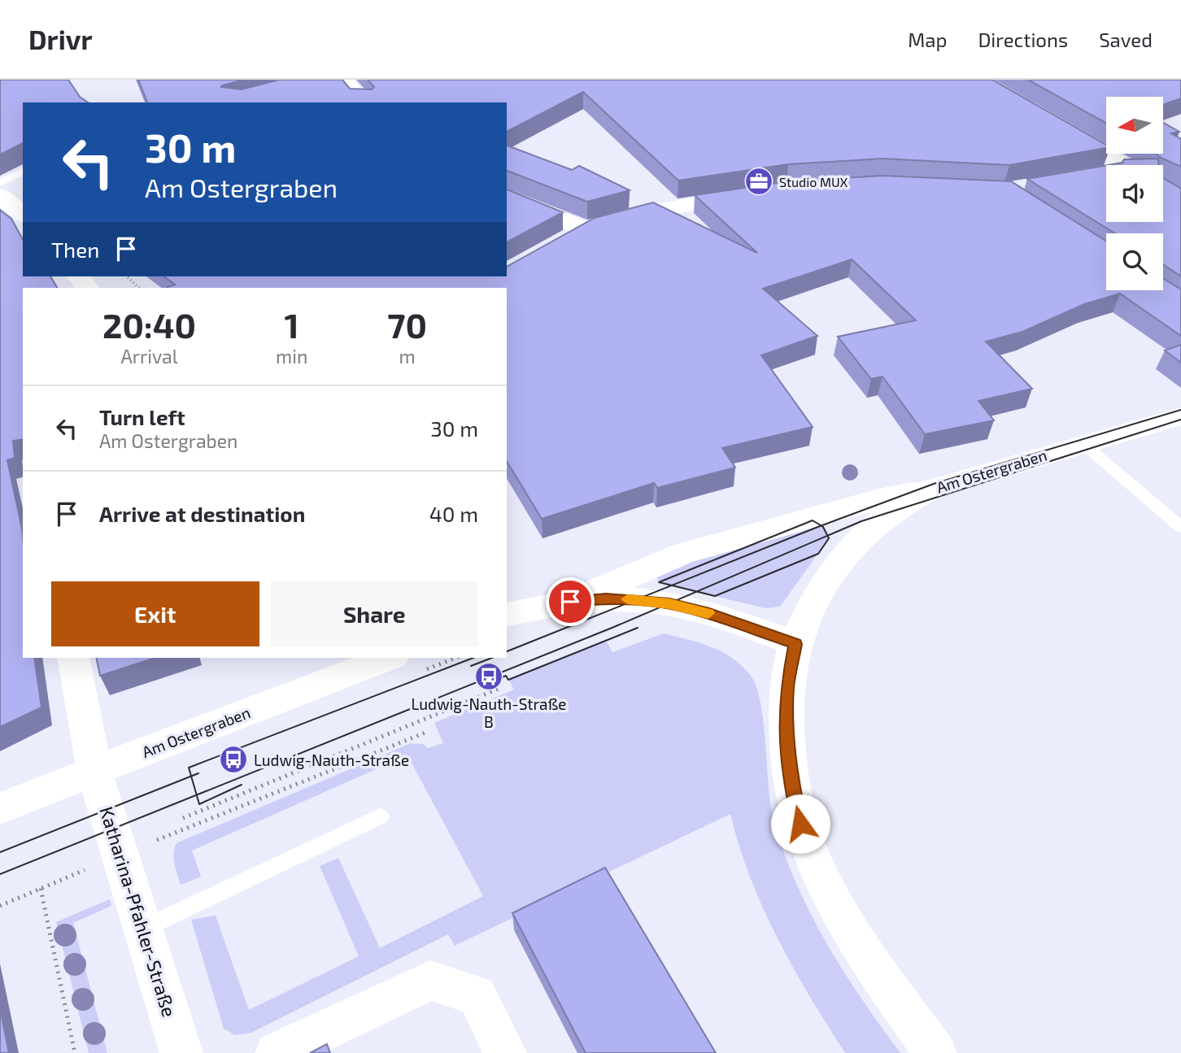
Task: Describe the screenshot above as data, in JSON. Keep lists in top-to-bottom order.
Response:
{
  "streets": {
    "street": ["Am Ostergraben", "Katharina-Pfahler-Straße"]
  },
  "crossings": [
    ["Am Ostergraben", "Katharina-Pfahler-Straße"]
  ],
  "places": {
    "office": ["Studio MUX"],
    "bus stop": ["Ludwig-Nauth-Straße B", "Ludwig-Nauth-Straße"]
  },
  "north": "left",
  "page": {
    "header": "Drivr",
    "nav": ["Map", "Directions", "Saved"],
    "turn": ["30 m", "Am Ostergraben"],
    "then": "Then",
    "eta": [
      "20:40",
      "Arrival",
      "1",
      "min",
      "70",
      "m"
    ],
    "list": [
      {
        "name": "Turn left",
        "note": "Am Ostergraben",
        "value": "30 m"
      },
      {
        "name": "Arrive at destination",
        "value": "40 m"
      }
    ],
    "buttons": ["Exit", "Share"]
  }
}
